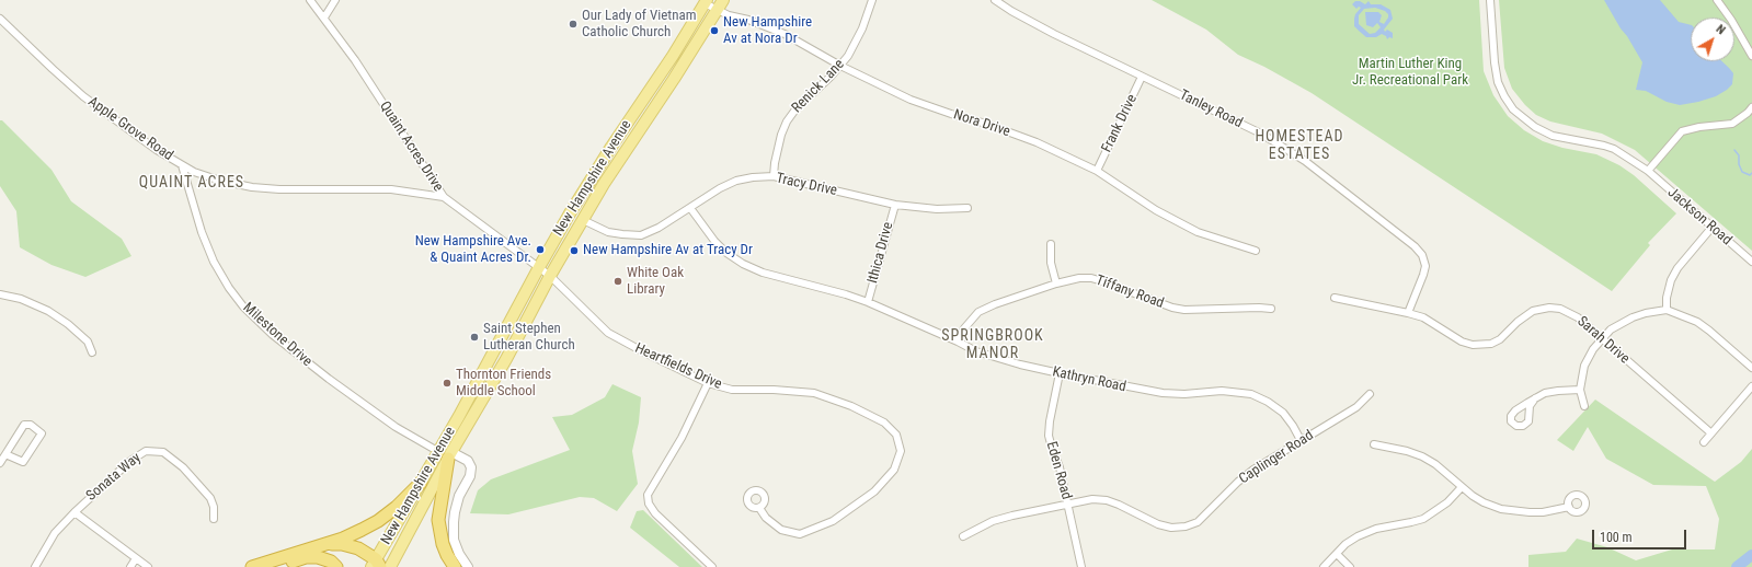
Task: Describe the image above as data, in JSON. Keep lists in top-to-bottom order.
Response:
{
  "streets": {
    "main road": ["New Hampshire Avenue"],
    "street": [
      "Renick Lane",
      "Tanley Road",
      "Nora Drive",
      "Frank Drive",
      "Apple Grove Road",
      "Quaint Acres Drive",
      "Tracy Drive",
      "Jackson Road",
      "Ithica Drive",
      "Tiffany Road",
      "Milestone Drive",
      "Sarah Drive",
      "Heartfields Drive",
      "Kathryn Road",
      "Caplinger Road",
      "Eden Road",
      "Sonata Way"
    ]
  },
  "crossings": [
    ["Renick Lane", "Nora Drive"],
    ["Renick Lane", "Tracy Drive"],
    ["Tanley Road", "Frank Drive"],
    ["Tanley Road", "Sarah Drive"],
    ["Nora Drive", "Frank Drive"],
    ["Nora Drive", "New Hampshire Avenue"],
    ["Apple Grove Road", "Quaint Acres Drive"],
    ["Apple Grove Road", "Milestone Drive"],
    ["Quaint Acres Drive", "New Hampshire Avenue"],
    ["Quaint Acres Drive", "Heartfields Drive"],
    ["New Hampshire Avenue", "Tracy Drive"],
    ["New Hampshire Avenue", "Milestone Drive"],
    ["New Hampshire Avenue", "Heartfields Drive"],
    ["Tracy Drive", "Ithica Drive"],
    ["Tracy Drive", "Kathryn Road"],
    ["Ithica Drive", "Kathryn Road"],
    ["Tiffany Road", "Kathryn Road"],
    ["Kathryn Road", "Caplinger Road"],
    ["Kathryn Road", "Eden Road"],
    ["Caplinger Road", "Eden Road"]
  ],
  "districts": ["HOMESTEAD ESTATES", "QUAINT ACRES", "SPRINGBROOK MANOR"],
  "parks": ["Martin Luther King Jr. Recreational Park"],
  "places": [
    "Our Lady of Vietnam Catholic Church",
    "New Hampshire Av at Nora Dr",
    "New Hampshire Ave. & Quaint Acres Dr.",
    "New Hampshire Av at Tracy Dr",
    "White Oak Library",
    "Saint Stephen Lutheran Church",
    "Thornton Friends Middle School"
  ],
  "scale_bar": "100 m",
  "north": "top right"
}
